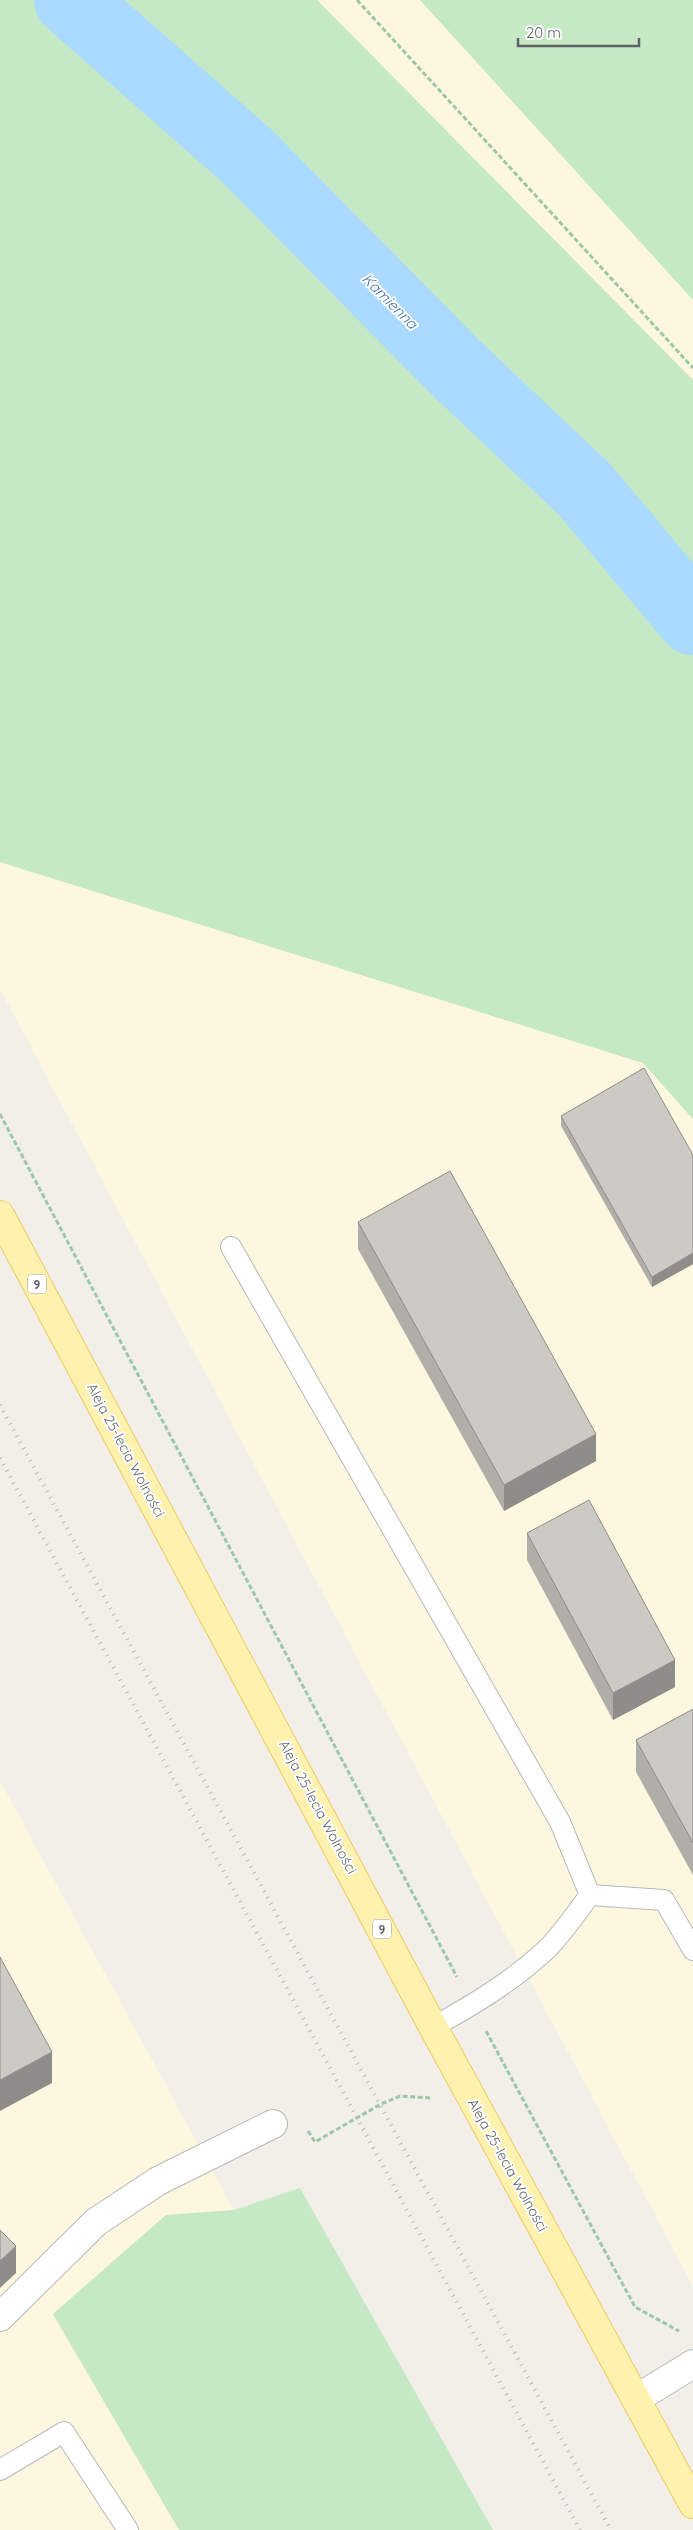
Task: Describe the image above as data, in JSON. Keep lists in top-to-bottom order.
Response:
{
  "streets": {
    "main road": ["9", "Aleja 25-lecia Wolności"]
  },
  "water": ["Kamienna"],
  "scale_bar": "20 m"
}
